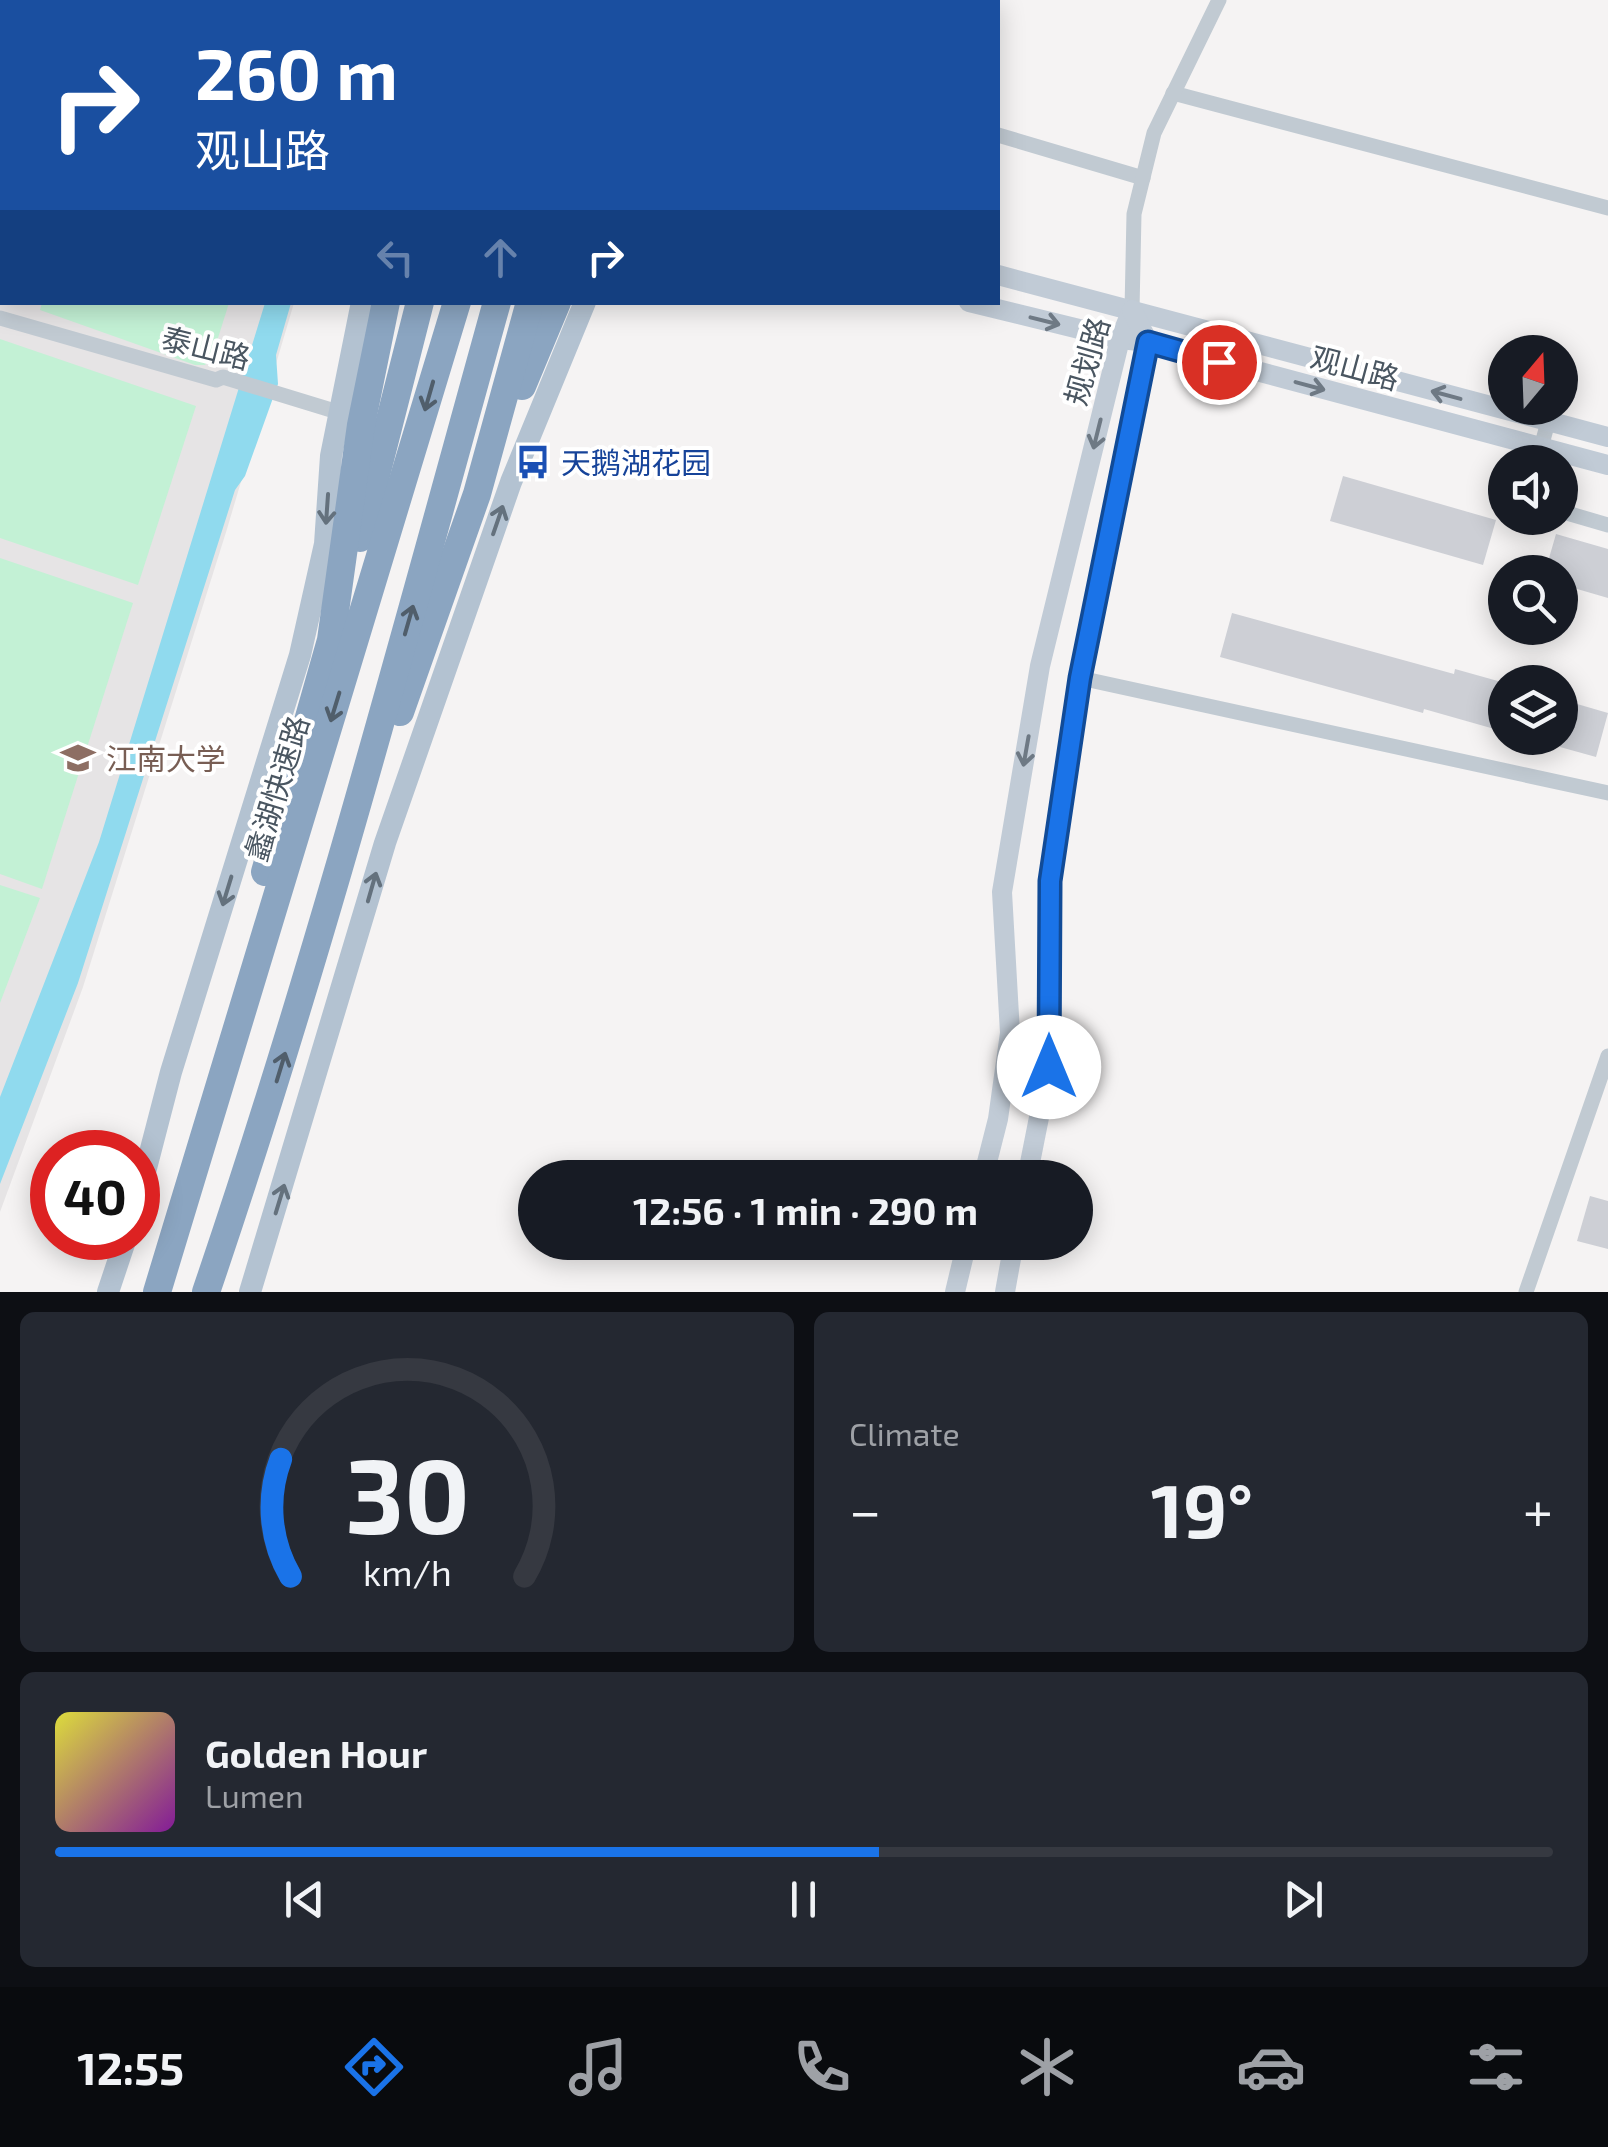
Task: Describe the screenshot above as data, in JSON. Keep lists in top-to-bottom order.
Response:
{
  "streets": {
    "highway": ["蠡湖快速路"],
    "street": ["泰山路", "规划路", "观山路"]
  },
  "crossings": [
    ["规划路", "观山路"]
  ],
  "places": {
    "bus stop": ["天鹅湖花园"],
    "school or university": ["江南大学"]
  },
  "north": "top",
  "page": {
    "turn": ["260 m", "观山路"],
    "limit": "40",
    "trip": "12:56 · 1 min · 290 m",
    "tile": "Climate",
    "heat": ["−", "19°", "+"],
    "song": ["Golden Hour", "Lumen"],
    "tabs": "12:55",
    "gauge": ["30", "km/h"]
  }
}
